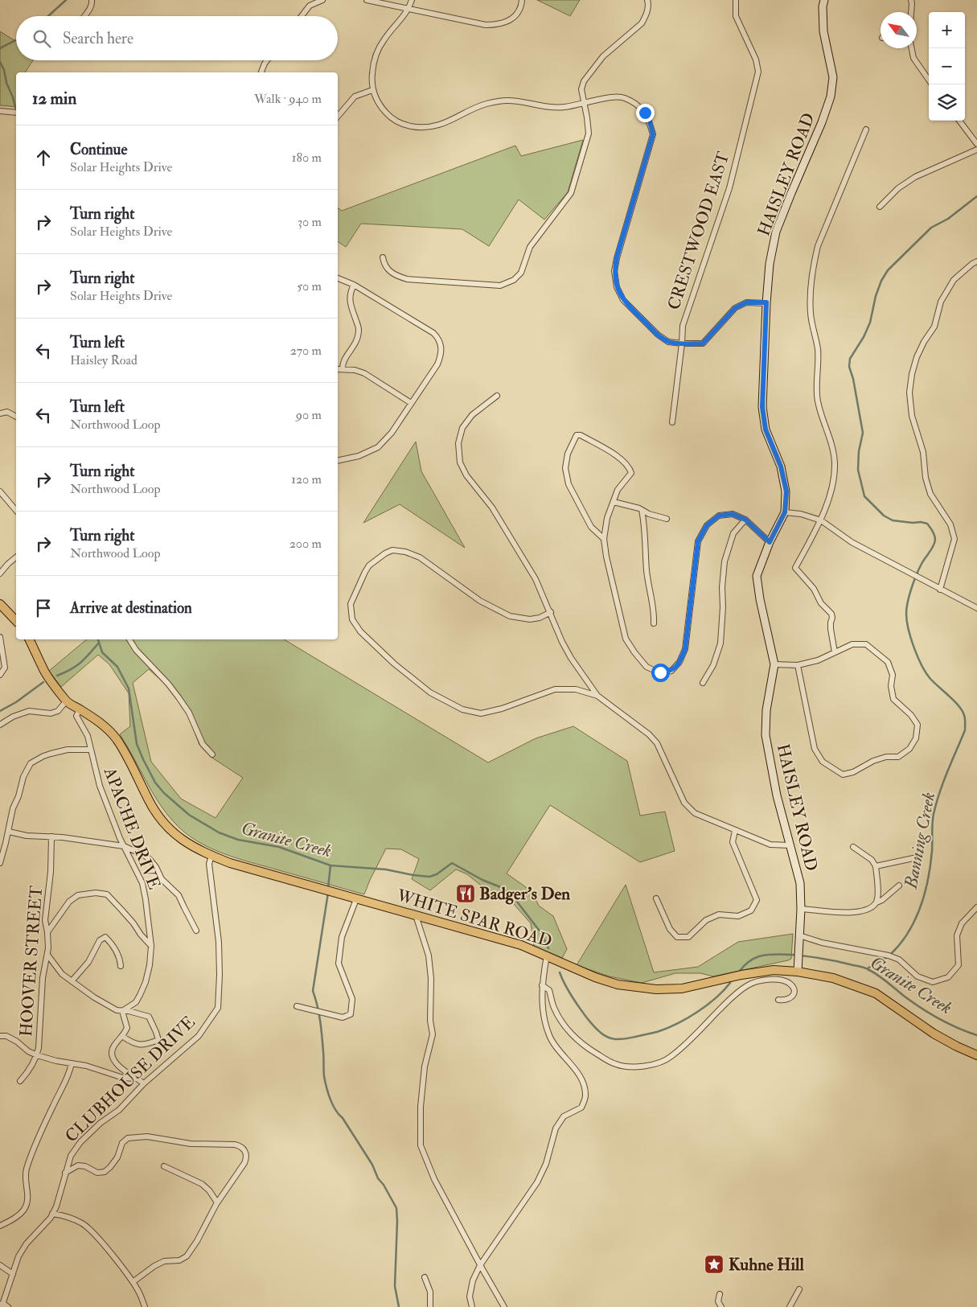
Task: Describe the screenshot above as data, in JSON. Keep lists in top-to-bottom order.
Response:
{
  "streets": {
    "main road": ["WHITE SPAR ROAD"],
    "street": [
      "HAISLEY ROAD",
      "CRESTWOOD EAST",
      "APACHE DRIVE",
      "HOOVER STREET",
      "CLUBHOUSE DRIVE"
    ]
  },
  "crossings": [
    ["HAISLEY ROAD", "WHITE SPAR ROAD"],
    ["APACHE DRIVE", "WHITE SPAR ROAD"],
    ["APACHE DRIVE", "HOOVER STREET"],
    ["WHITE SPAR ROAD", "CLUBHOUSE DRIVE"]
  ],
  "water": ["Granite Creek", "Banning Creek"],
  "places": {
    "restaurant": ["Badger's Den"],
    "place": ["Kuhne Hill"]
  },
  "north": "top left",
  "page": {
    "map_buttons": ["+", "−"],
    "search": "Search here",
    "heading": ["12 min", "Walk · 940 m"],
    "list": [
      ["Continue", "Solar Heights Drive", "180 m"],
      ["Turn right", "Solar Heights Drive", "30 m"],
      ["Turn right", "Solar Heights Drive", "50 m"],
      ["Turn left", "Haisley Road", "270 m"],
      ["Turn left", "Northwood Loop", "90 m"],
      ["Turn right", "Northwood Loop", "120 m"],
      ["Turn right", "Northwood Loop", "200 m"],
      "Arrive at destination"
    ]
  }
}
